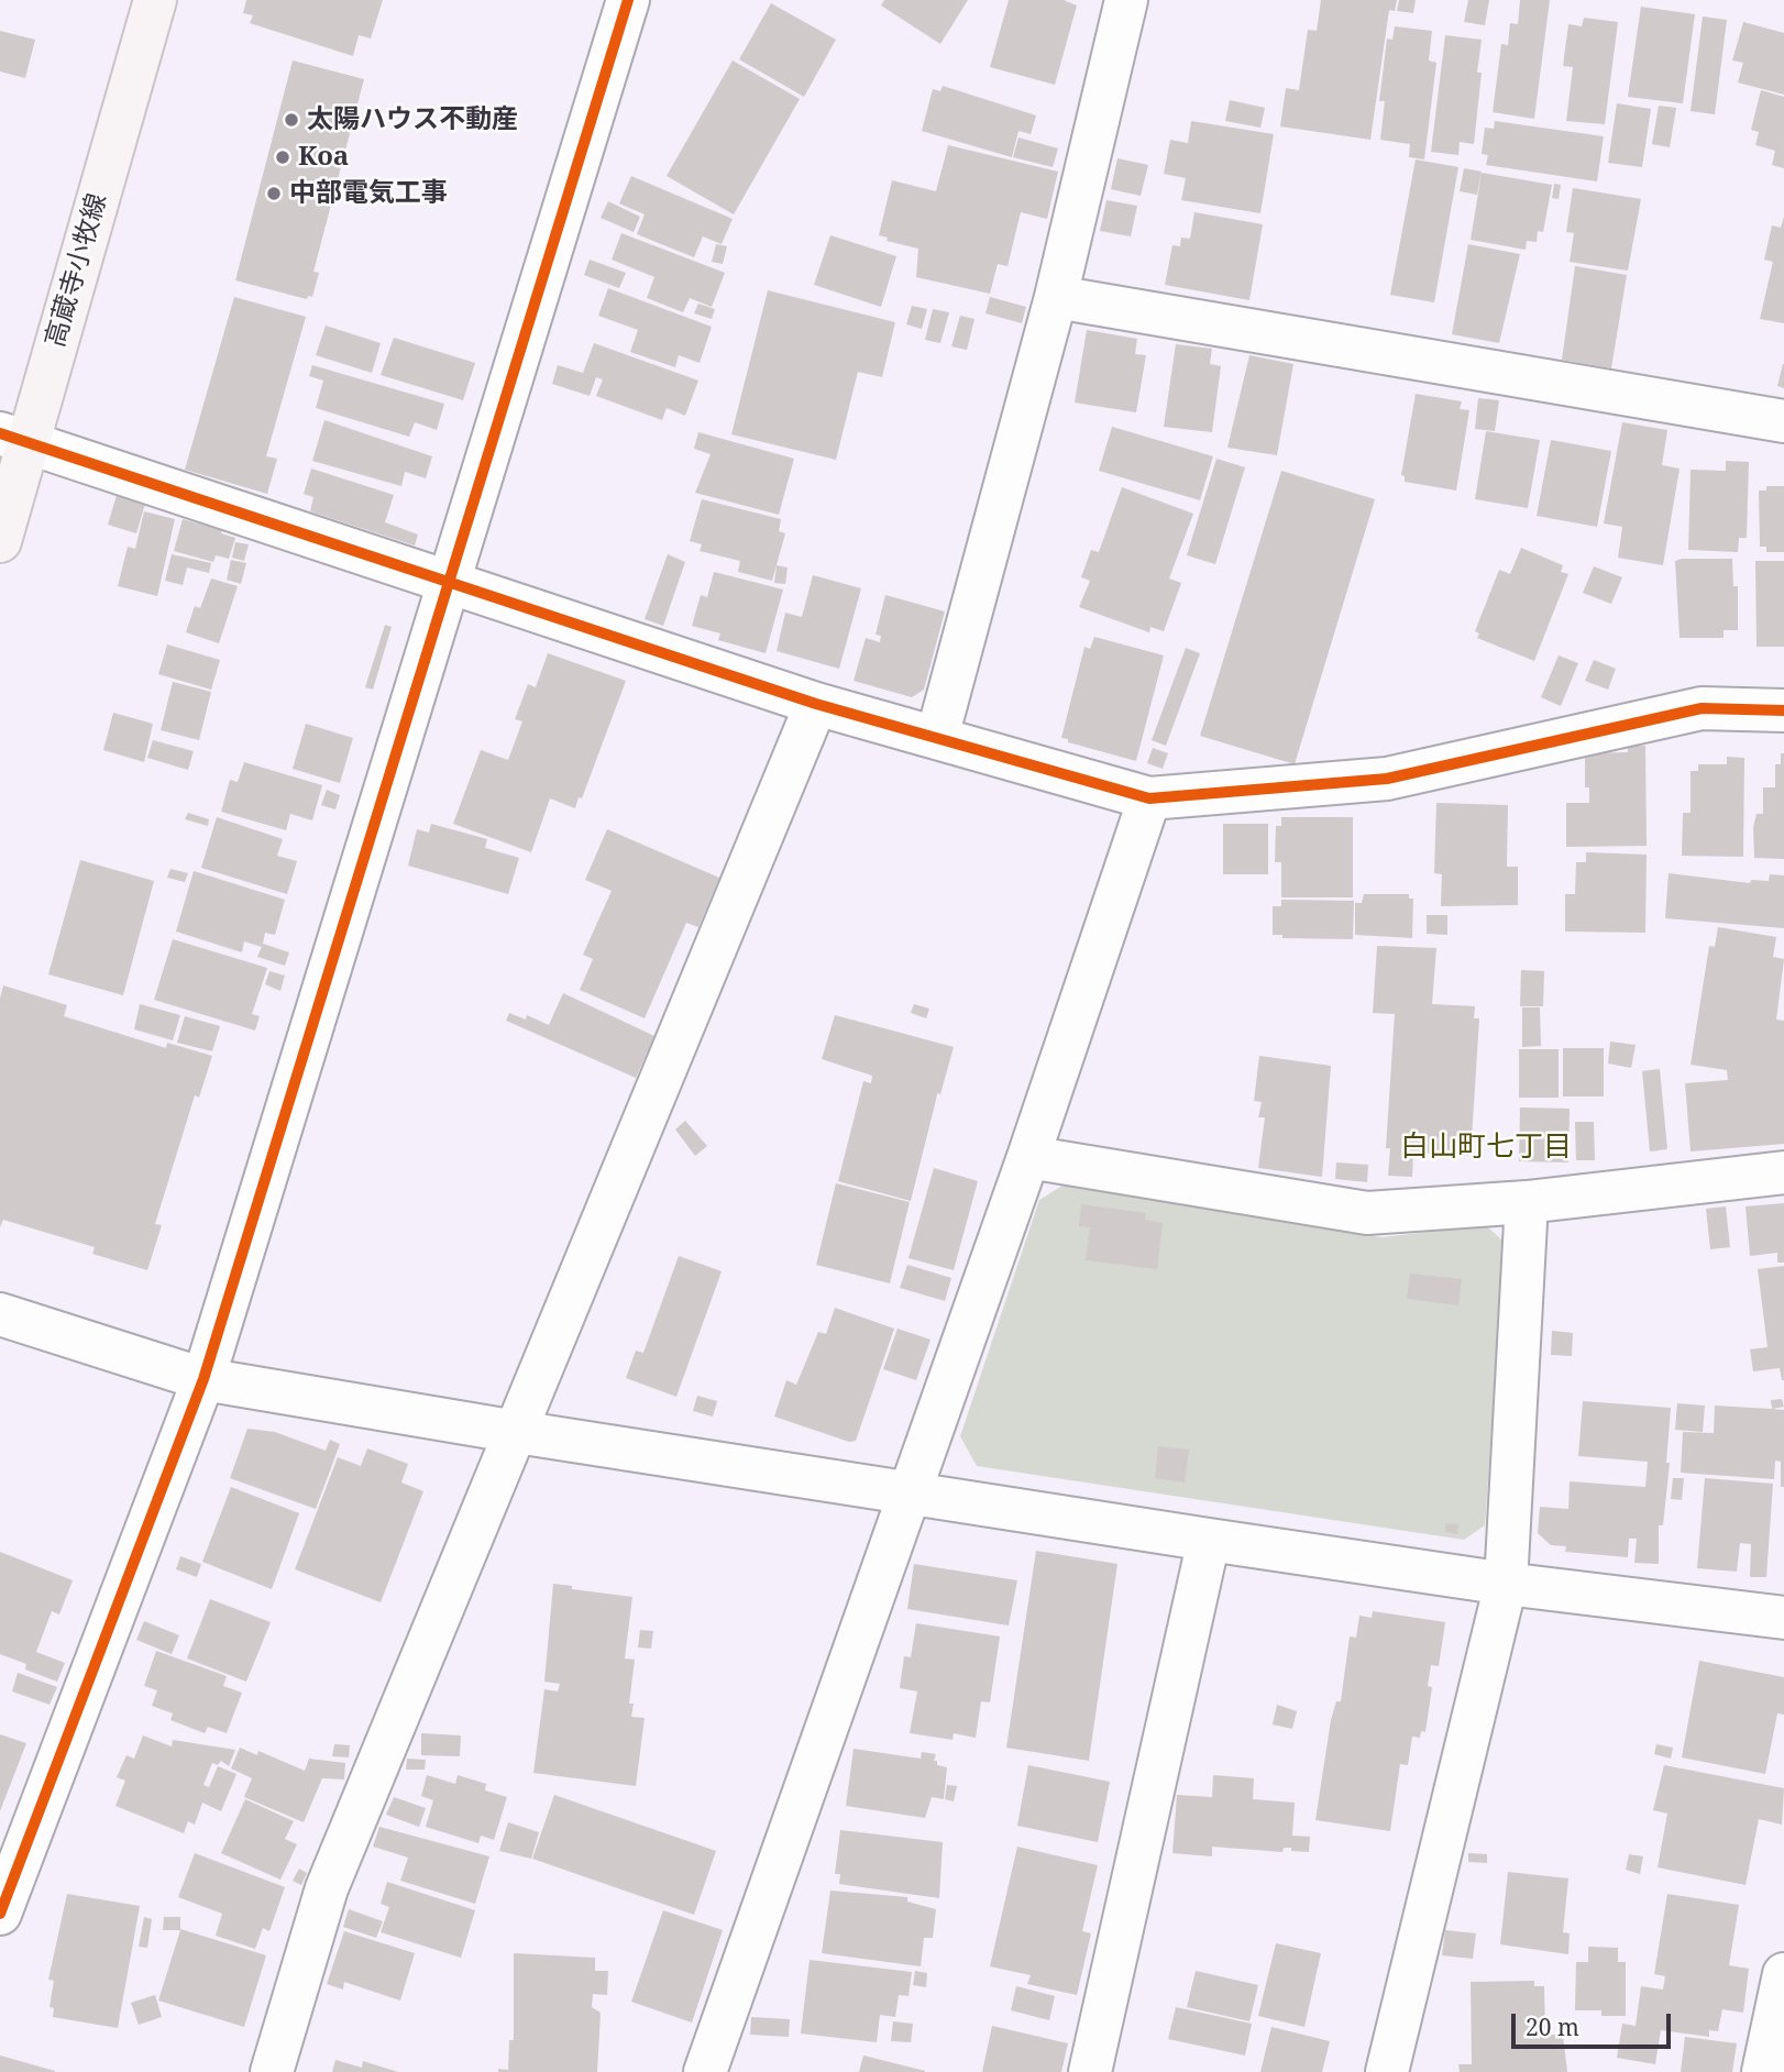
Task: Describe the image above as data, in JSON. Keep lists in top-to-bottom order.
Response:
{
  "streets": {
    "main road": ["高蔵寺小牧線"]
  },
  "districts": ["白山町七丁目"],
  "places": ["太陽ハウス不動産", "Koa", "中部電気工事"],
  "scale_bar": "20 m"
}
